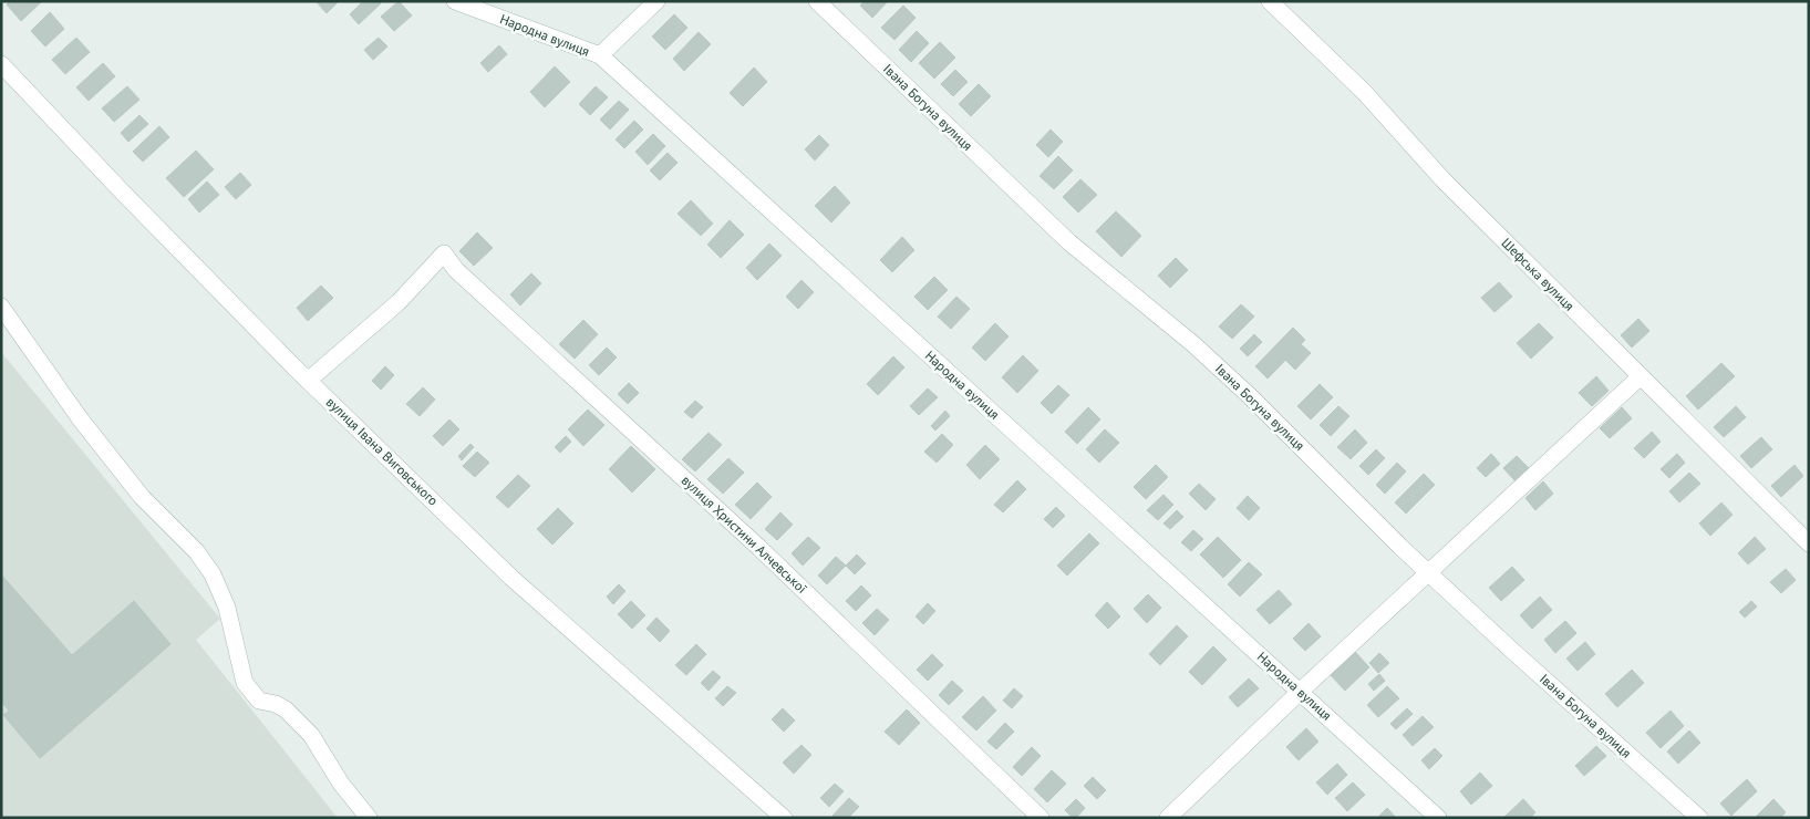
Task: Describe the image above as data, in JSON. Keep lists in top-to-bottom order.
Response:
{
  "streets": {
    "street": [
      "Народна вулиця",
      "Івана Богуна вулиця",
      "Шефська вулиця",
      "вулиця Івана Виговського",
      "вулиця Христини Алчевської"
    ]
  },
  "crossings": [
    ["вулиця Івана Виговського", "вулиця Христини Алчевської"]
  ]
}
